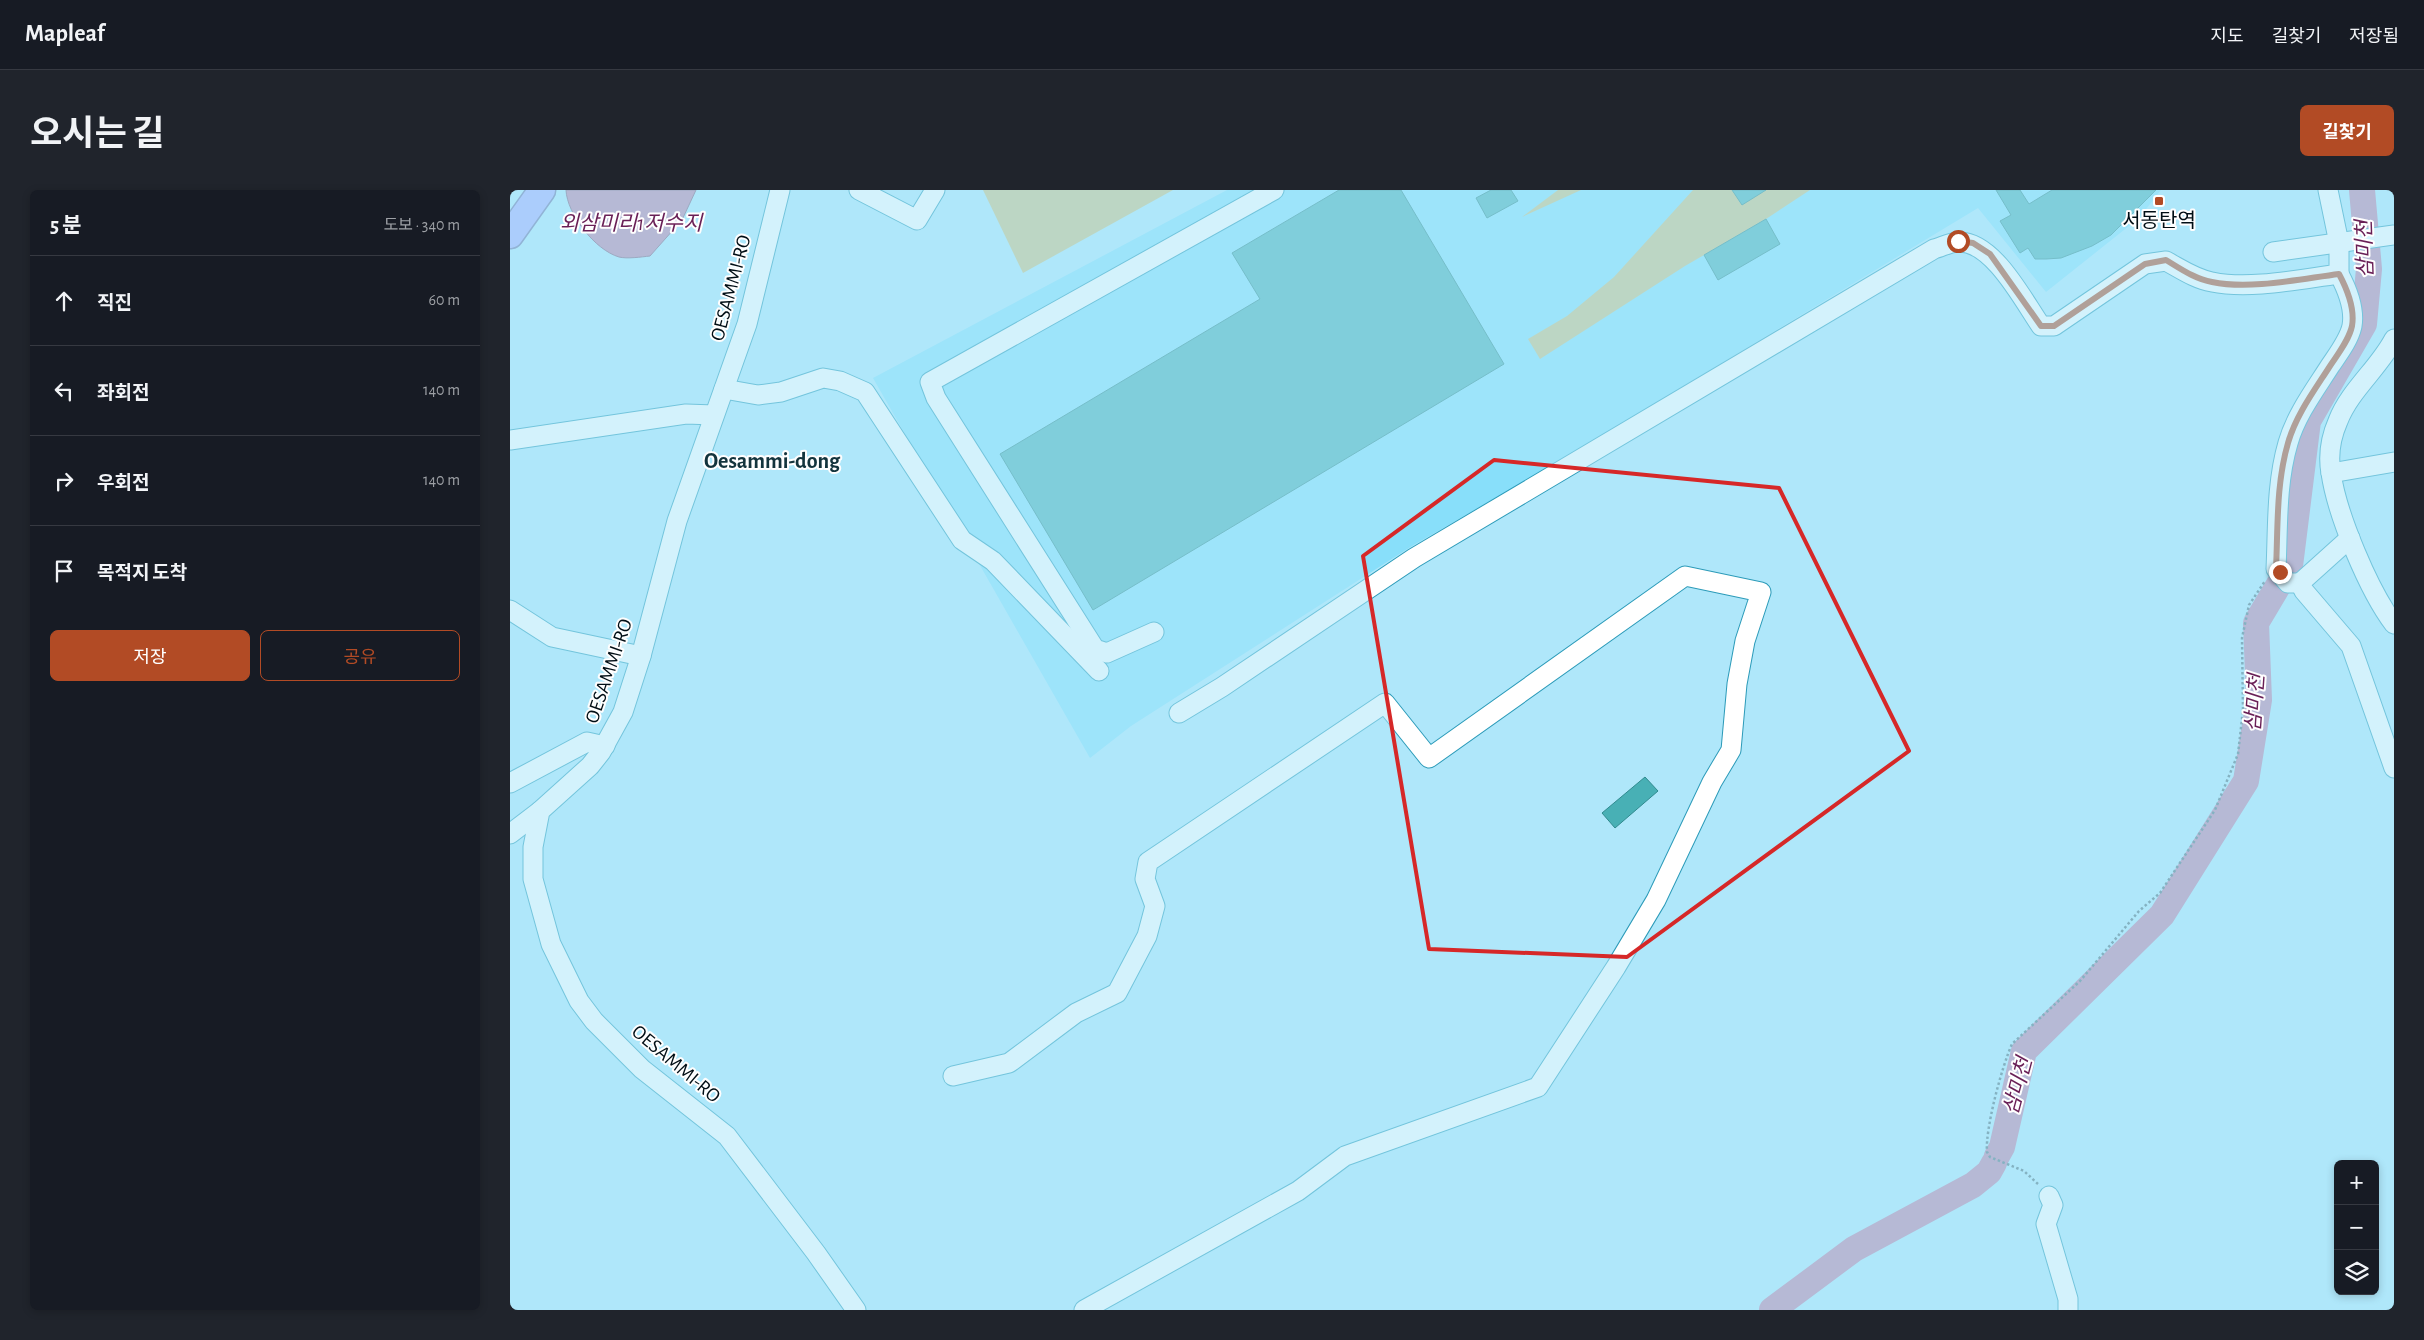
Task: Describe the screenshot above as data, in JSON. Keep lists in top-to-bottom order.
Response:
{
  "streets": {
    "street": ["OESAMMI-RO"]
  },
  "districts": ["Oesammi-dong"],
  "water": ["외삼미리1저수지", "삼미천"],
  "places": {
    "transit": ["서동탄역"]
  },
  "page": {
    "header": "Mapleaf",
    "nav": ["지도", "길찾기", "저장됨"],
    "title": "오시는 길",
    "buttons": [
      "길찾기",
      ["저장", "공유"]
    ],
    "heading": ["5 분", "도보 · 340 m"],
    "list": [
      ["직진", "60 m"],
      ["좌회전", "140 m"],
      ["우회전", "140 m"],
      "목적지 도착"
    ],
    "map_buttons": ["+", "−"]
  }
}
